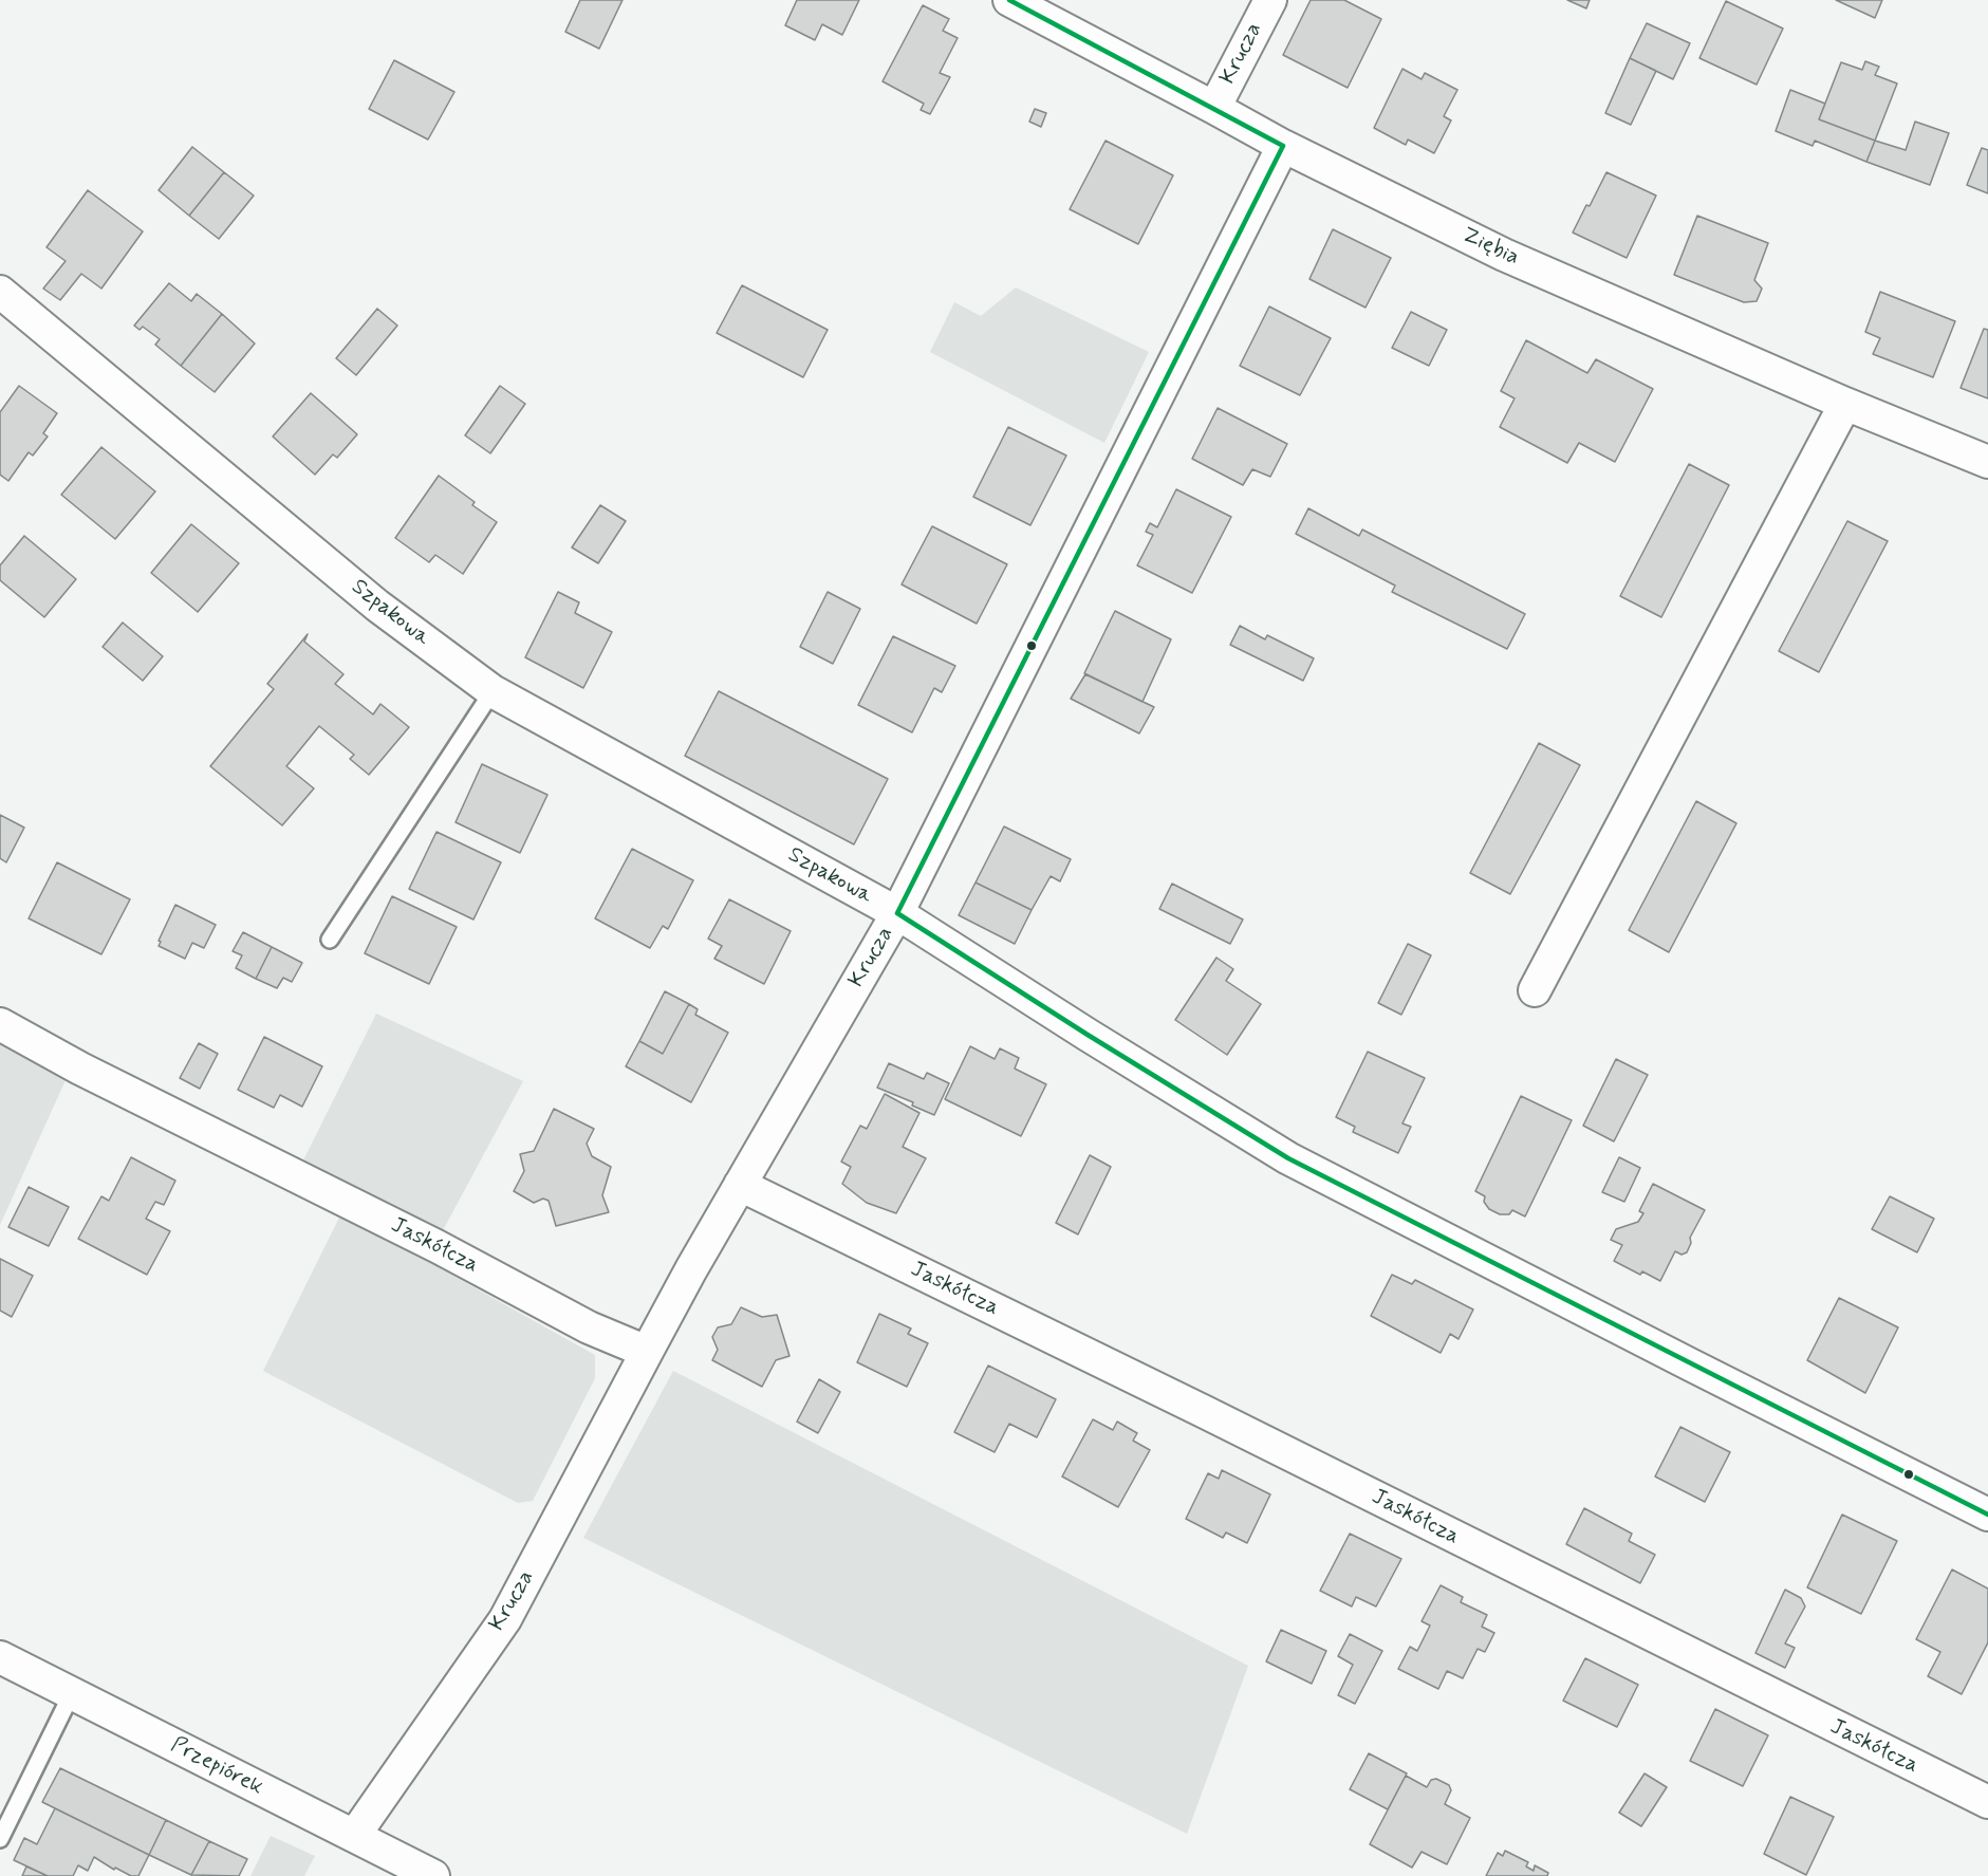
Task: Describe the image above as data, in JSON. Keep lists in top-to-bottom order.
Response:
{
  "streets": {
    "street": [
      "Krucza",
      "Ziębia",
      "Szpakowa",
      "Jaskółcza",
      "Przepiórek"
    ]
  },
  "crossings": [
    ["Krucza", "Ziębia"],
    ["Krucza", "Szpakowa"],
    ["Krucza", "Jaskółcza"],
    ["Krucza", "Przepiórek"]
  ]
}
